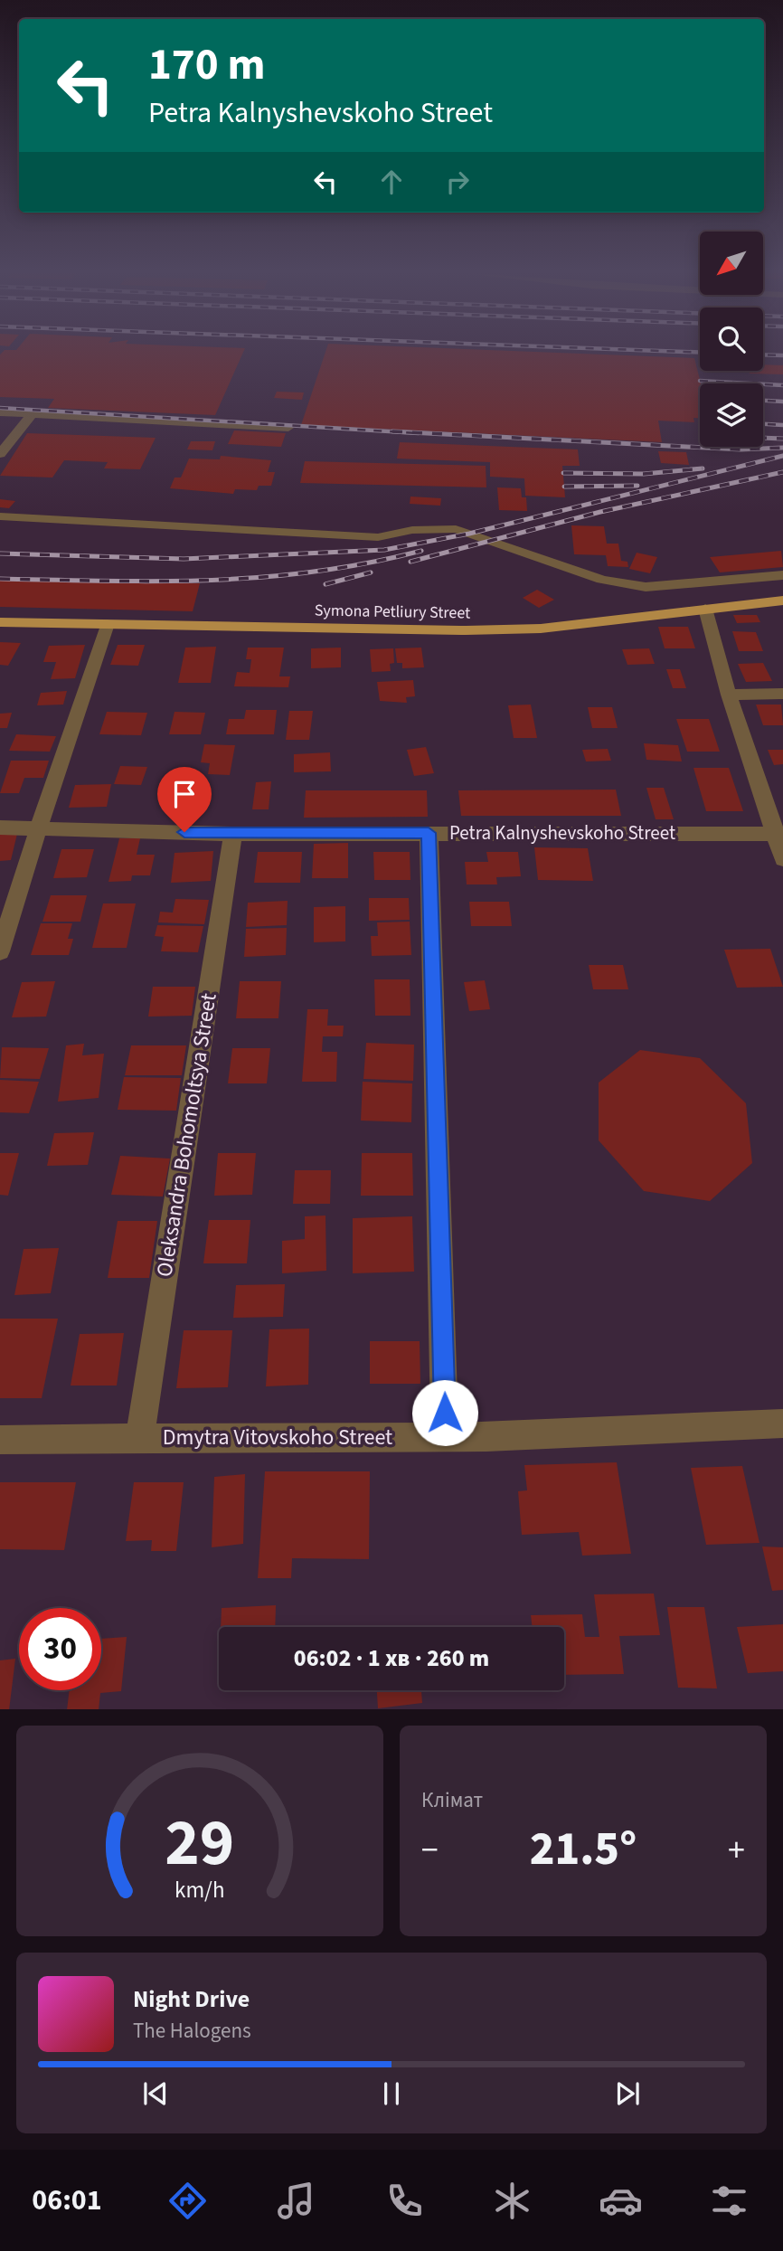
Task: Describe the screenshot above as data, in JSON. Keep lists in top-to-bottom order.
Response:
{
  "streets": {
    "main road": ["Symona Petliury Street"],
    "street": ["Petra Kalnyshevskoho Street", "Oleksandra Bohomoltsya Street", "Dmytra Vitovskoho Street"]
  },
  "crossings": [
    ["Petra Kalnyshevskoho Street", "Oleksandra Bohomoltsya Street"],
    ["Oleksandra Bohomoltsya Street", "Dmytra Vitovskoho Street"]
  ],
  "north": "bottom left",
  "page": {
    "turn": ["170 m", "Petra Kalnyshevskoho Street"],
    "limit": "30",
    "trip": "06:02 · 1 хв · 260 m",
    "tile": "Клімат",
    "heat": ["−", "21.5°", "+"],
    "song": ["Night Drive", "The Halogens"],
    "tabs": "06:01",
    "gauge": ["29", "km/h"]
  }
}
